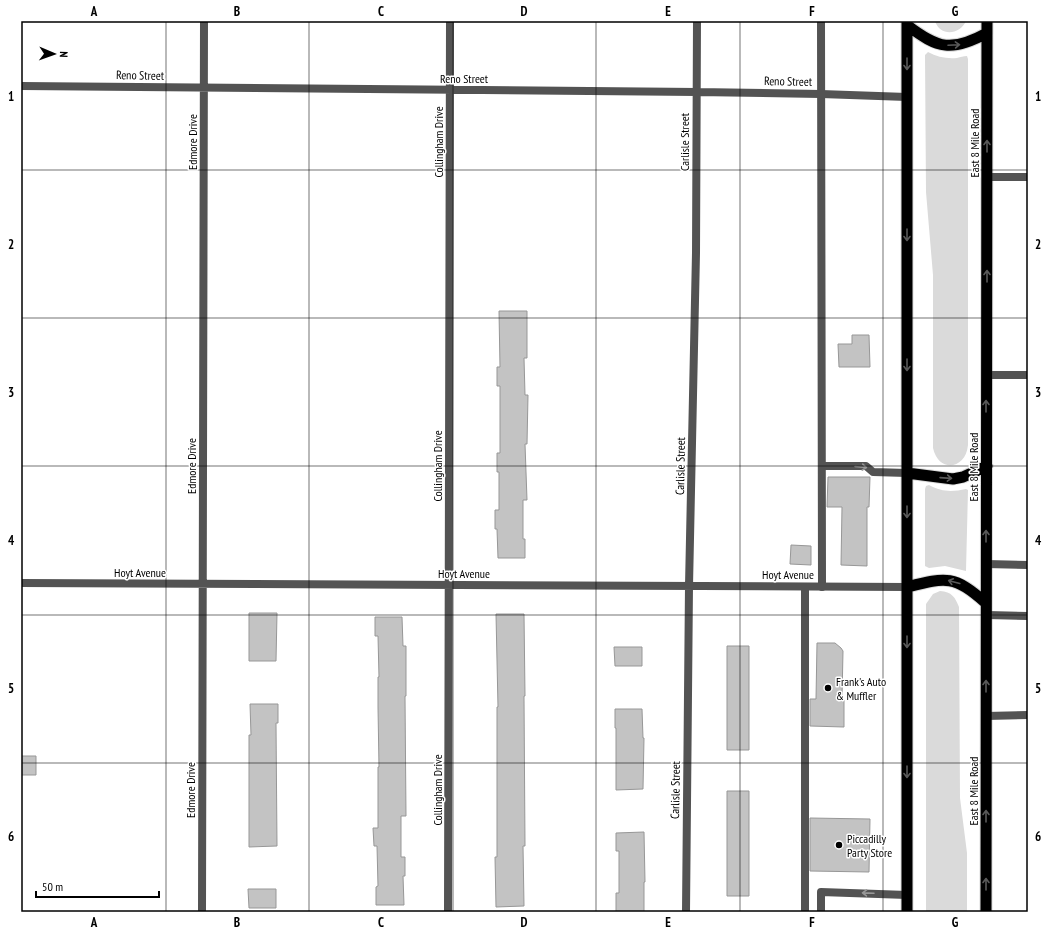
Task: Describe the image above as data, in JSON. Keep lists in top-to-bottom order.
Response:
{
  "streets": {
    "highway": ["East 8 Mile Road"],
    "street": [
      "Reno Street",
      "Edmore Drive",
      "Collingham Drive",
      "Carlisle Street",
      "Hoyt Avenue"
    ]
  },
  "crossings": [
    ["Reno Street", "Edmore Drive"],
    ["Reno Street", "Collingham Drive"],
    ["Reno Street", "Carlisle Street"],
    ["Edmore Drive", "Hoyt Avenue"],
    ["Collingham Drive", "Hoyt Avenue"],
    ["Carlisle Street", "Hoyt Avenue"]
  ],
  "places": ["Frank's Auto & Muffler", "Piccadilly Party Store"],
  "scale_bar": "50 m",
  "north": "right",
  "grid": {
    "columns": [
      "A",
      "B",
      "C",
      "D",
      "E",
      "F",
      "G"
    ],
    "rows": [
      "1",
      "2",
      "3",
      "4",
      "5",
      "6"
    ]
  }
}
